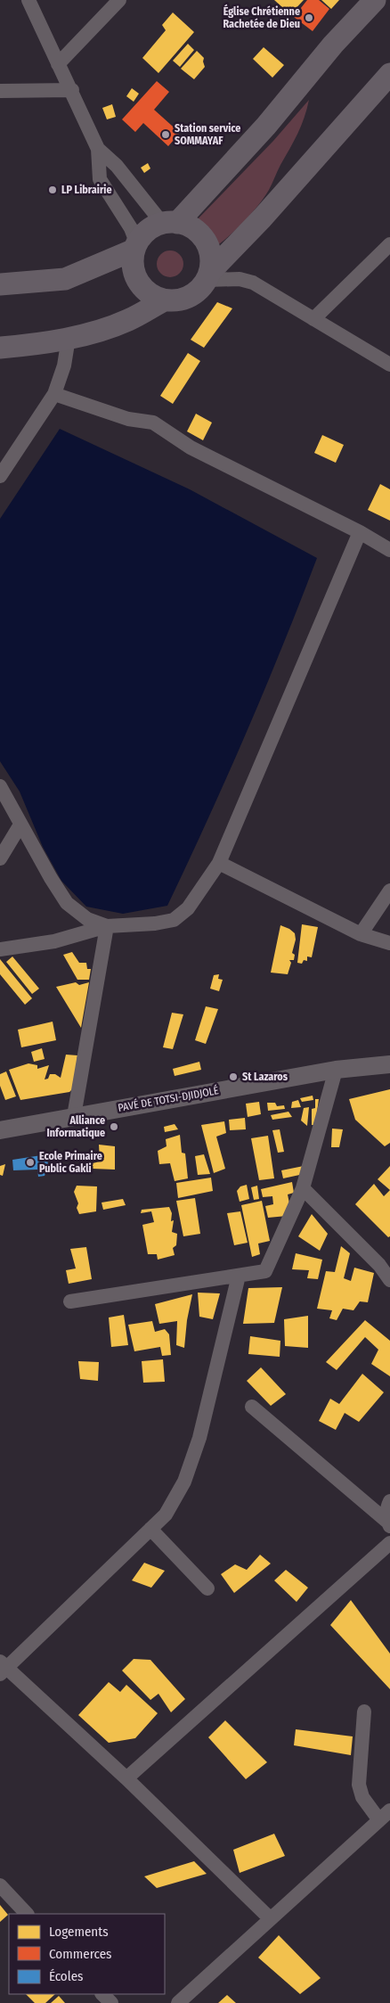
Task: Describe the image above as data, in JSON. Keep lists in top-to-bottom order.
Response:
{
  "streets": {
    "street": ["PAVÉ DE TOTSI-DJIDJOLÉ"]
  },
  "places": [
    "Église Chrétienne Rachetée de Dieu",
    "Station service SOMMAYAF",
    "LP Librairie",
    "St Lazaros",
    "Alliance Informatique",
    "Ecole Primaire Public Gakli"
  ],
  "legend": ["Logements", "Commerces", "Écoles"]
}
